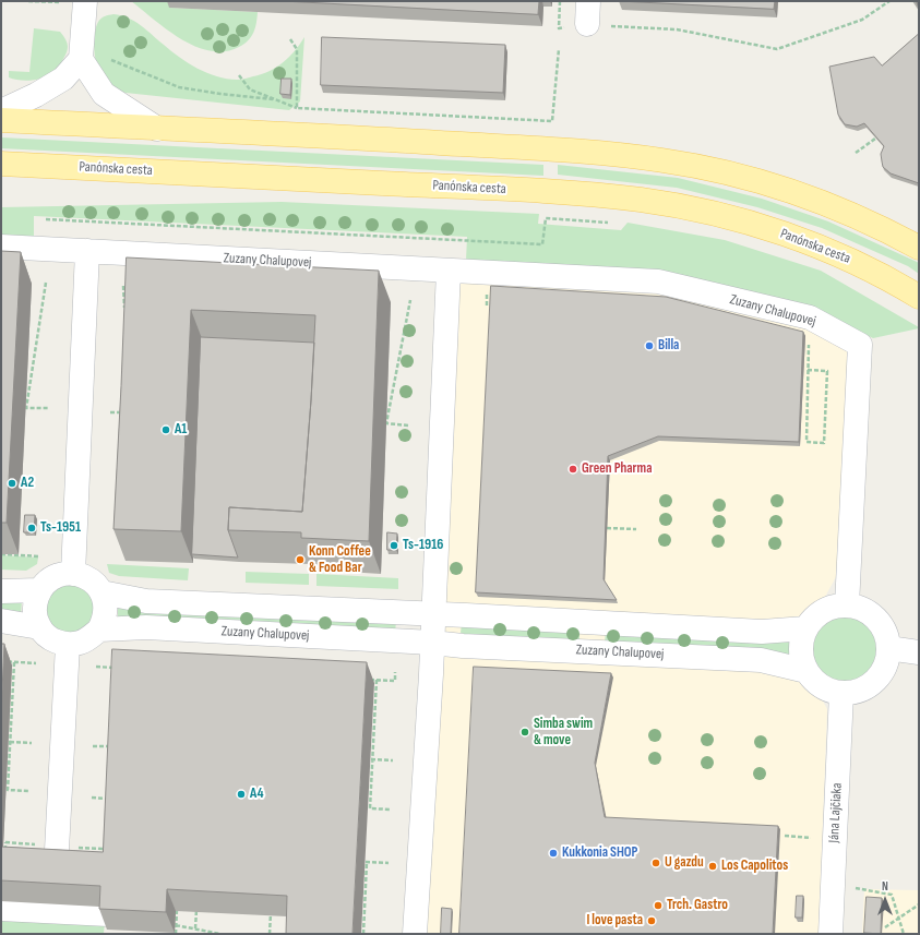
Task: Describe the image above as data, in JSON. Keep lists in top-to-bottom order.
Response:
{
  "streets": {
    "main road": ["Panónska cesta"],
    "street": ["Zuzany Chalupovej", "Jána Lajčiaka"]
  },
  "crossings": [
    ["Zuzany Chalupovej", "Jána Lajčiaka"]
  ],
  "places": [
    "Billa",
    "A1",
    "Green Pharma",
    "A2",
    "Ts-1951",
    "Ts-1916",
    "Konn Coffee & Food Bar",
    "Simba swim & move",
    "A4",
    "Kukkonia SHOP",
    "U gazdu",
    "Los Capolitos",
    "Trch. Gastro",
    "I love pasta"
  ],
  "north": "top"
}
